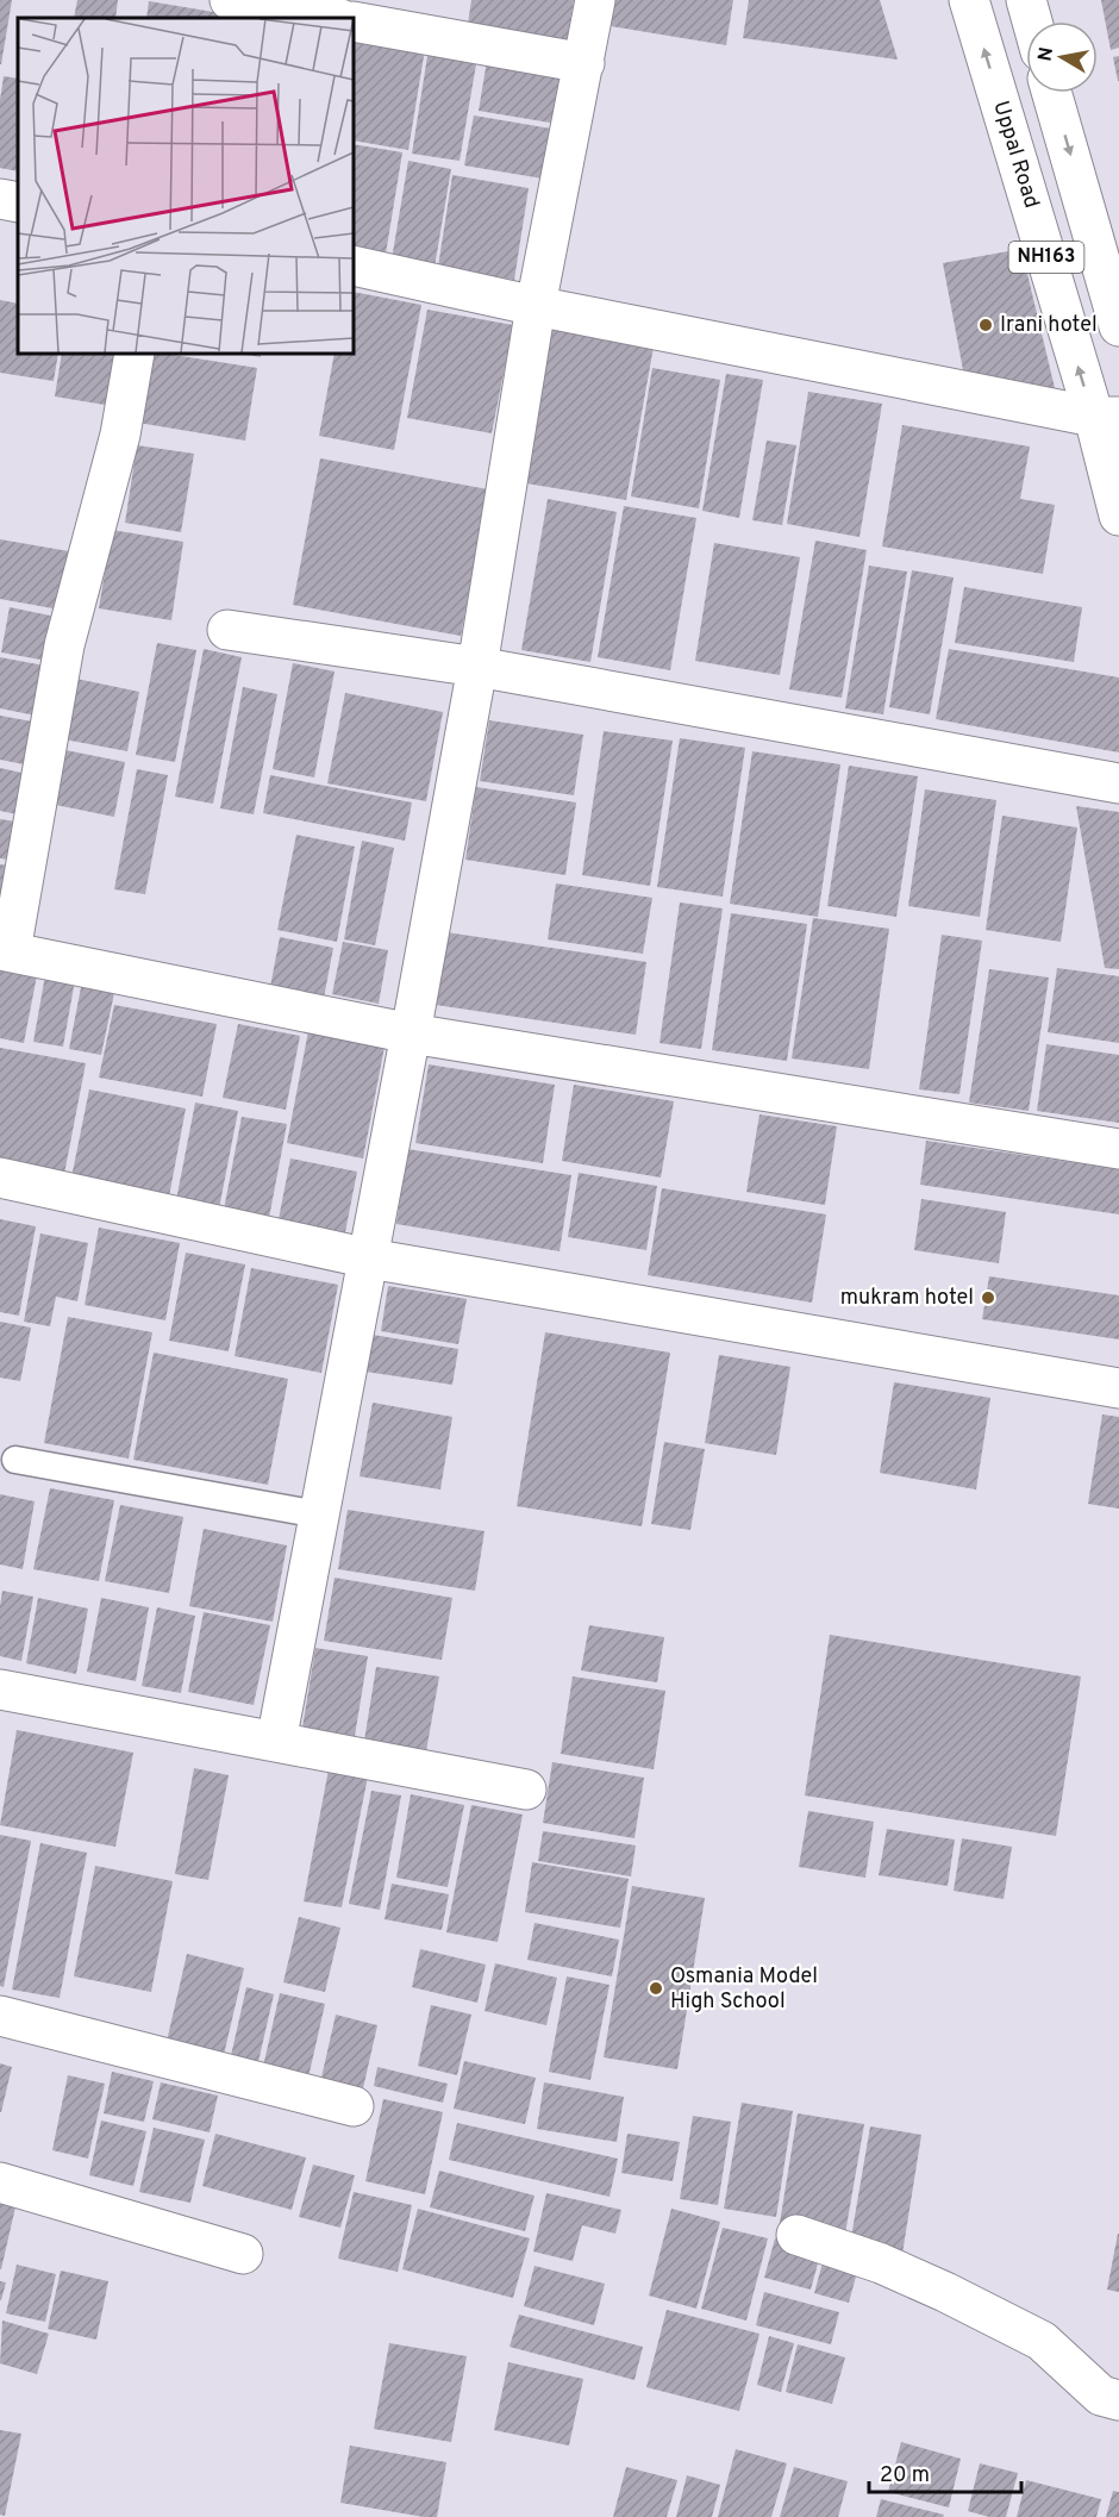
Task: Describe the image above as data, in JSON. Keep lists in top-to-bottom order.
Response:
{
  "streets": {
    "main road": ["Uppal Road", "NH163"]
  },
  "places": ["Irani hotel", "mukram hotel", "Osmania Model High School"],
  "scale_bar": "20 m",
  "north": "left"
}
